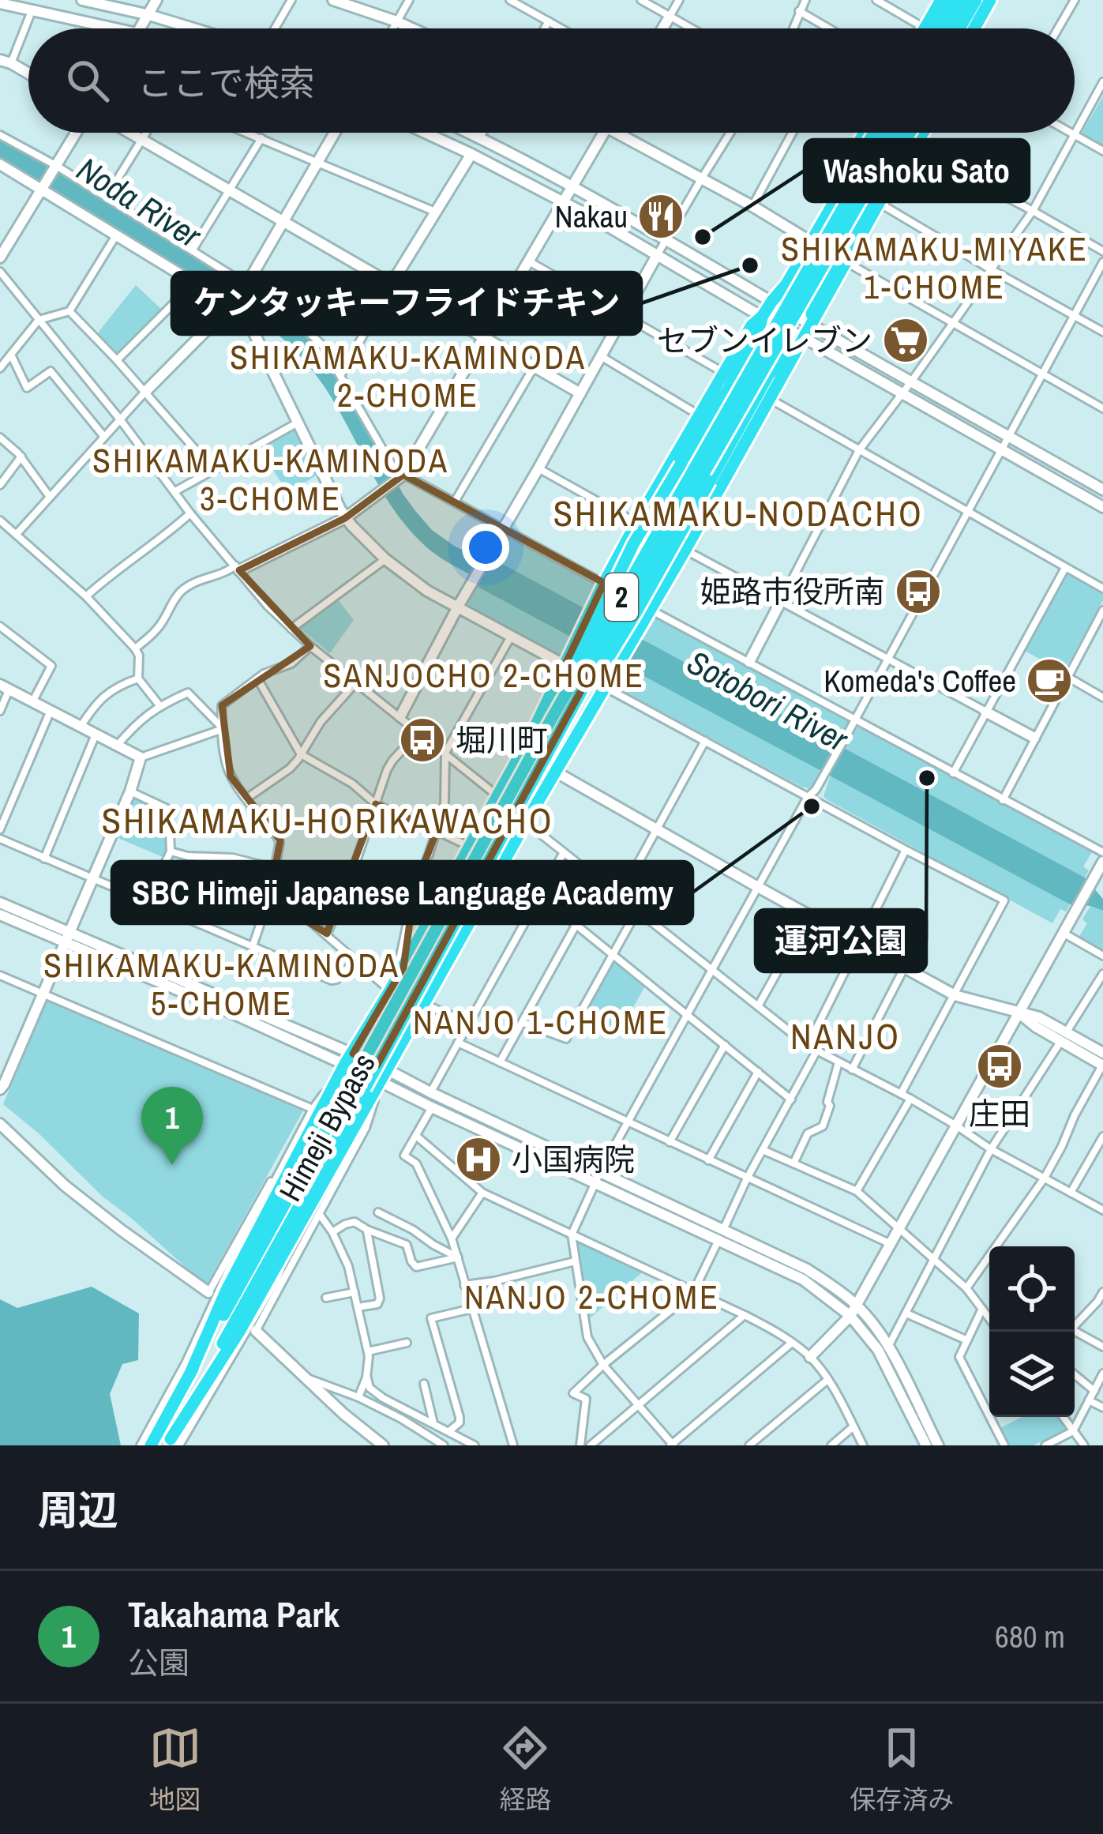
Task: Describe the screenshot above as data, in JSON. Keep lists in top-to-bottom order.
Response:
{
  "streets": {
    "highway": ["2", "Himeji Bypass"]
  },
  "districts": [
    "SHIKAMAKU-MIYAKE 1-CHOME",
    "SHIKAMAKU-KAMINODA 2-CHOME",
    "SHIKAMAKU-KAMINODA 3-CHOME",
    "SHIKAMAKU-NODACHO",
    "SANJOCHO 2-CHOME",
    "SHIKAMAKU-HORIKAWACHO",
    "SHIKAMAKU-KAMINODA 5-CHOME",
    "NANJO 1-CHOME",
    "NANJO",
    "NANJO 2-CHOME"
  ],
  "water": ["Noda River", "Sotobori River"],
  "places": {
    "restaurant": ["Nakau"],
    "other": [
      "Washoku Sato",
      "ケンタッキーフライドチキン",
      "運河公園",
      "SBC Himeji Japanese Language Academy"
    ],
    "supermarket": ["セブンイレブン"],
    "bus stop": ["姫路市役所南", "堀川町", "庄田"],
    "cafe": ["Komeda's Coffee"],
    "hospital": ["小国病院"]
  },
  "page": {
    "search": "ここで検索",
    "pins": "1",
    "heading": "周辺",
    "list": [
      {
        "mark": "1",
        "name": "Takahama Park",
        "note": "公園",
        "value": "680 m"
      }
    ],
    "nav": ["地図", "経路", "保存済み"]
  }
}
